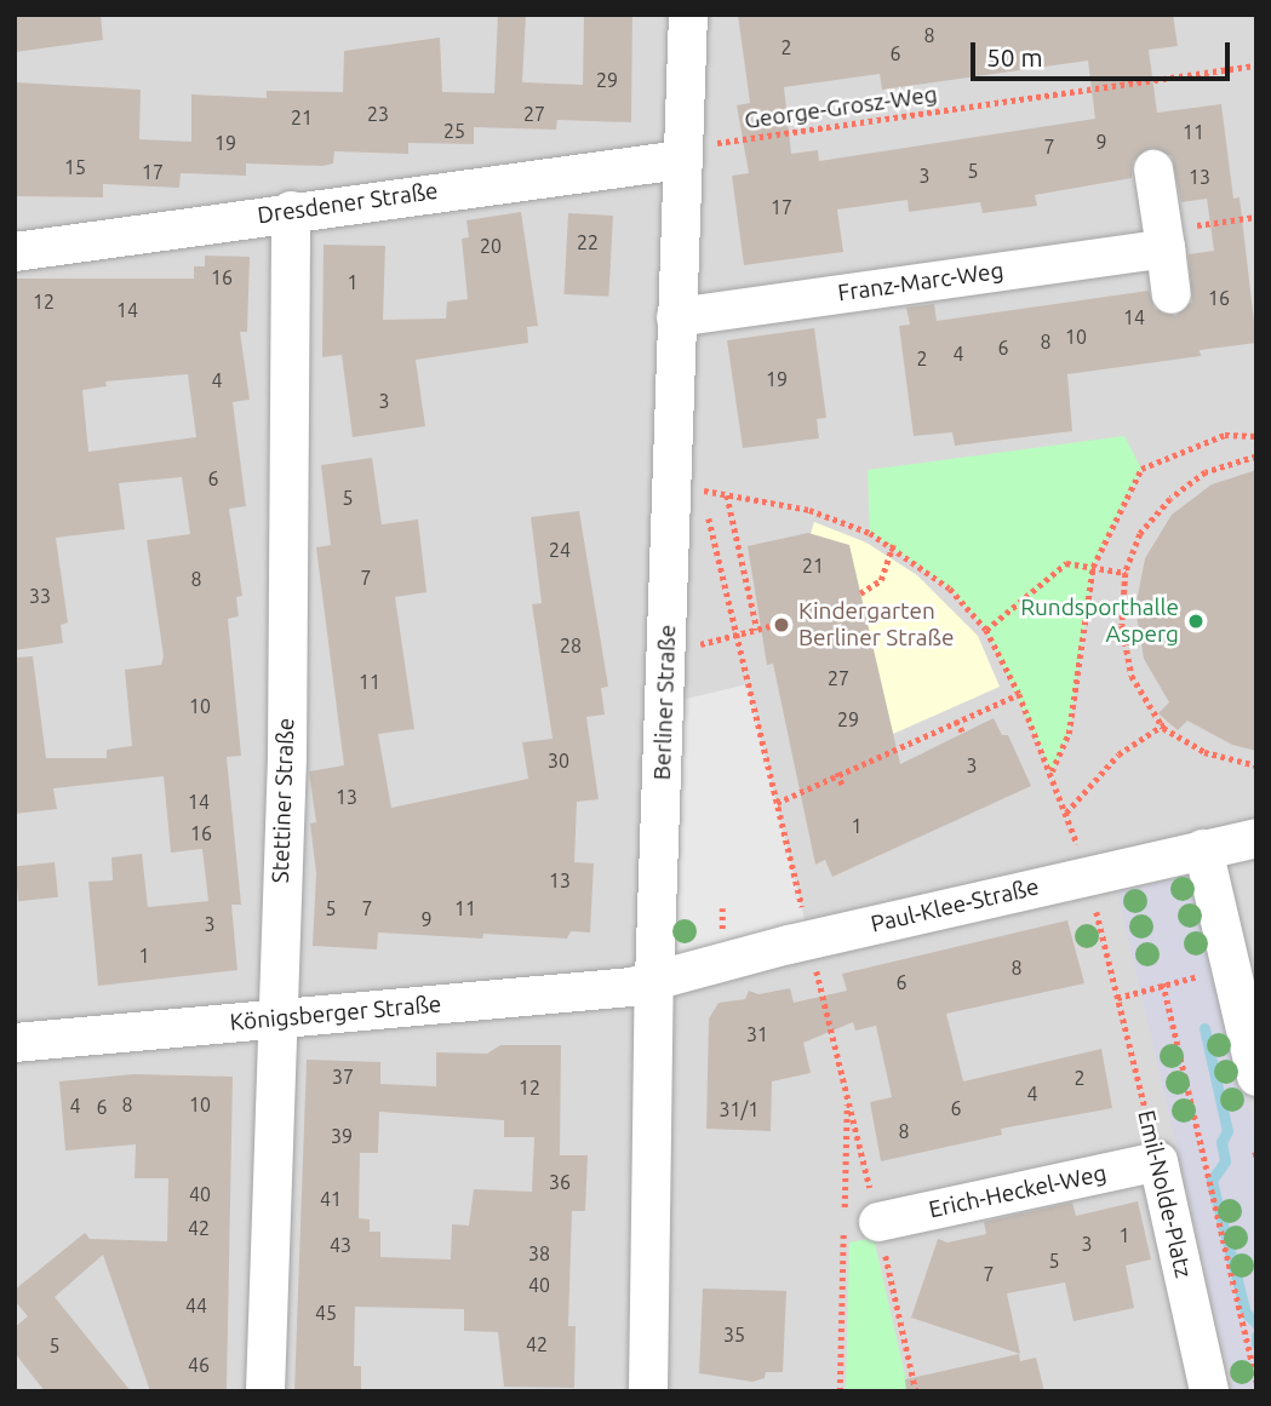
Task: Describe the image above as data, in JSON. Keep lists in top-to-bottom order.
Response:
{
  "streets": {
    "street": [
      "Dresdener Straße",
      "Franz-Marc-Weg",
      "Berliner Straße",
      "Stettiner Straße",
      "Paul-Klee-Straße",
      "Königsberger Straße",
      "Erich-Heckel-Weg",
      "Emil-Nolde-Platz"
    ],
    "path": ["George-Grosz-Weg"]
  },
  "crossings": [
    ["George-Grosz-Weg", "Dresdener Straße"],
    ["George-Grosz-Weg", "Berliner Straße"],
    ["Dresdener Straße", "Berliner Straße"],
    ["Dresdener Straße", "Stettiner Straße"],
    ["Franz-Marc-Weg", "Berliner Straße"],
    ["Berliner Straße", "Paul-Klee-Straße"],
    ["Berliner Straße", "Königsberger Straße"],
    ["Berliner Straße", "Emil-Nolde-Platz"],
    ["Stettiner Straße", "Königsberger Straße"],
    ["Paul-Klee-Straße", "Königsberger Straße"],
    ["Paul-Klee-Straße", "Emil-Nolde-Platz"],
    ["Erich-Heckel-Weg", "Emil-Nolde-Platz"]
  ],
  "places": ["Rundsporthalle Asperg", "Kindergarten Berliner Straße"],
  "house_numbers": [
    "8",
    "2",
    "6",
    "29",
    "23",
    "27",
    "21",
    "25",
    "11",
    "9",
    "19",
    "7",
    "15",
    "5",
    "17",
    "3",
    "13",
    "17",
    "22",
    "20",
    "16",
    "1",
    "16",
    "12",
    "14",
    "14",
    "10",
    "8",
    "6",
    "4",
    "2",
    "19",
    "4",
    "3",
    "6",
    "5",
    "24",
    "21",
    "7",
    "8",
    "33",
    "28",
    "27",
    "11",
    "10",
    "29",
    "30",
    "3",
    "13",
    "14",
    "1",
    "16",
    "13",
    "5",
    "7",
    "11",
    "9",
    "3",
    "1",
    "8",
    "6",
    "31",
    "37",
    "2",
    "12",
    "4",
    "8",
    "10",
    "4",
    "6",
    "6",
    "31/1",
    "8",
    "39",
    "36",
    "40",
    "41",
    "42",
    "1",
    "3",
    "43",
    "38",
    "5",
    "7",
    "40",
    "44",
    "45",
    "35",
    "42",
    "5",
    "46"
  ],
  "scale_bar": "50 m"
}
